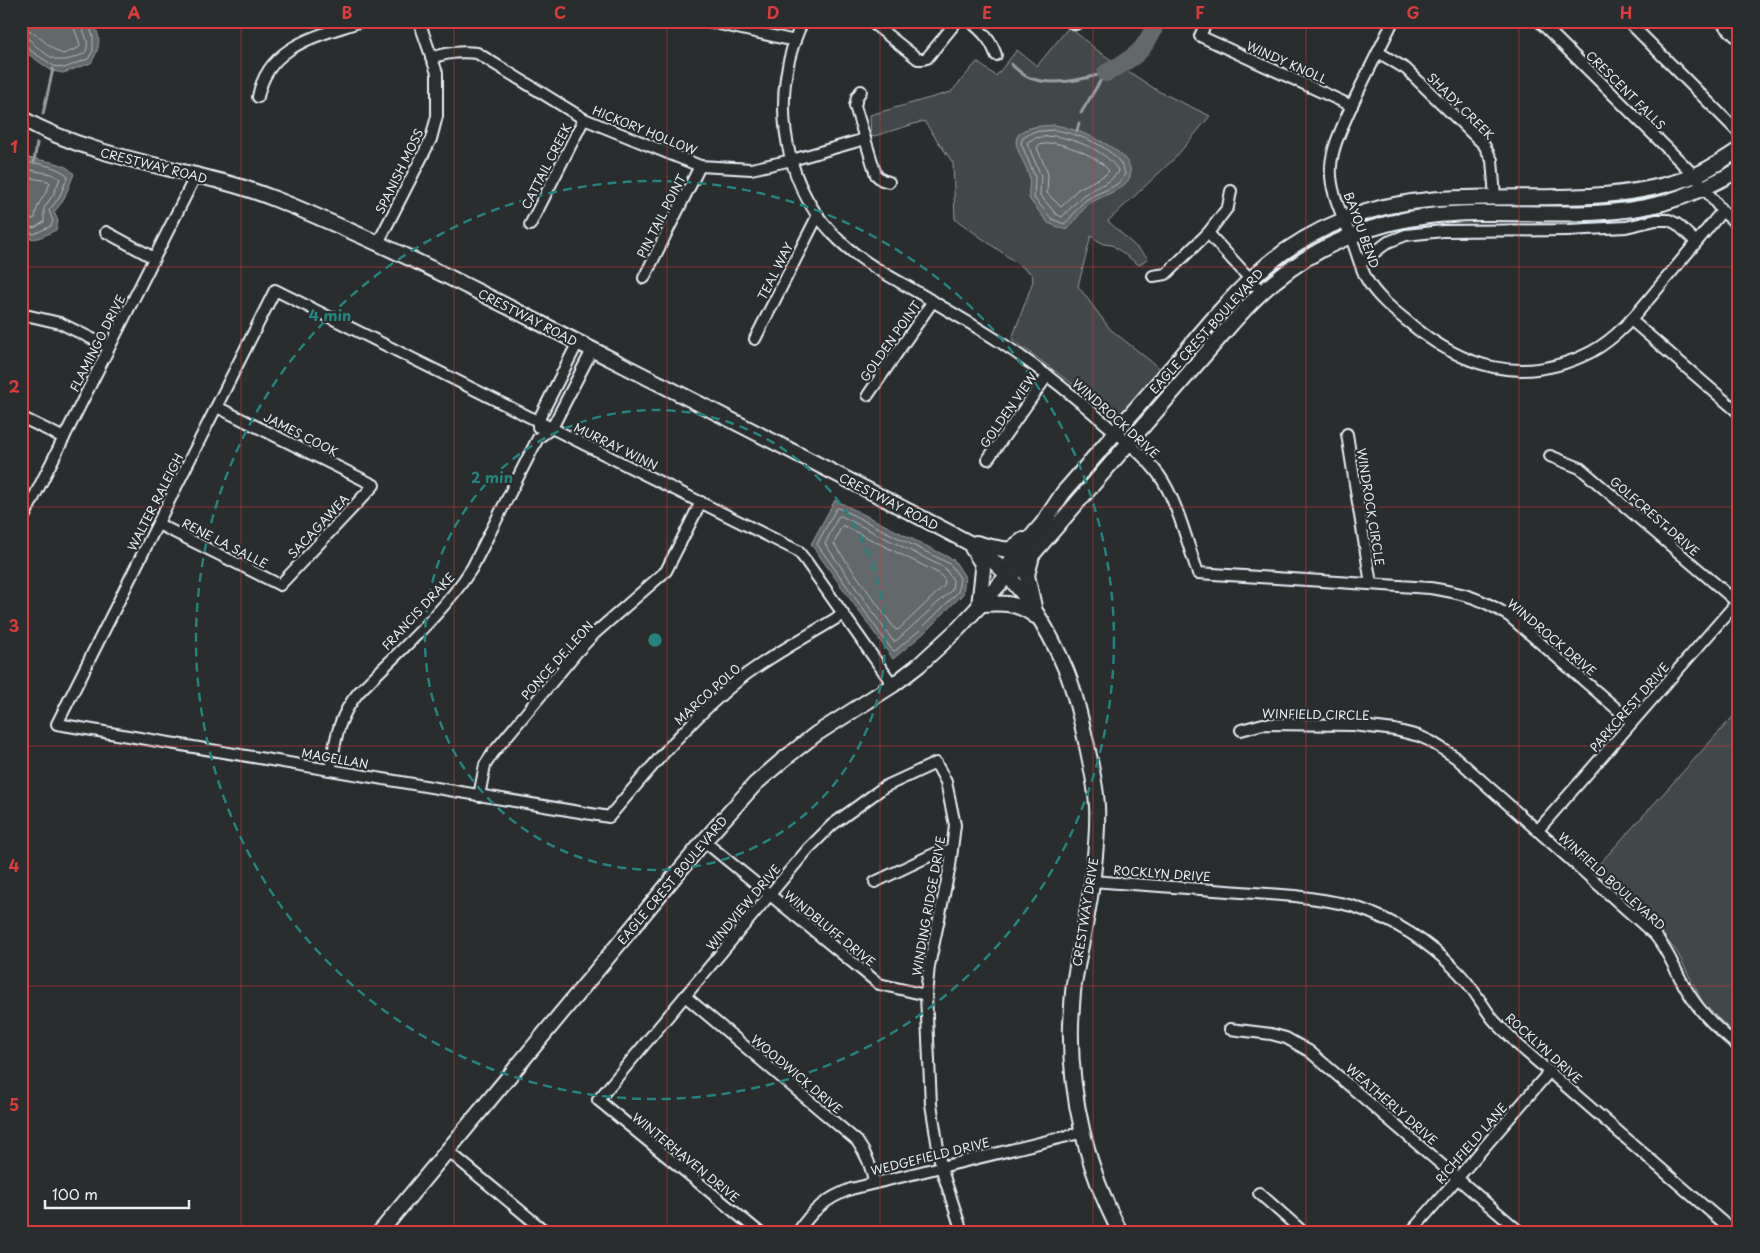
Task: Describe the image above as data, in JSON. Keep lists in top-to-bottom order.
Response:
{
  "streets": {
    "main road": ["CRESTWAY ROAD", "EAGLE CREST BOULEVARD", "CRESTWAY DRIVE"],
    "street": [
      "WINDY KNOLL",
      "CRESCENT FALLS",
      "SHADY CREEK",
      "HICKORY HOLLOW",
      "CATTAIL CREEK",
      "SPANISH MOSS",
      "PIN TAIL POINT",
      "BAYOU BEND",
      "TEAL WAY",
      "GOLDEN POINT",
      "FLAMINGO DRIVE",
      "GOLDEN VIEW",
      "WINDROCK DRIVE",
      "JAMES COOK",
      "MURRAY WINN",
      "WALTER RALEIGH",
      "WINDROCK CIRCLE",
      "GOLFCREST DRIVE",
      "SACAGAWEA",
      "RENE LA SALLE",
      "FRANCIS DRAKE",
      "PONCE DE LEON",
      "MARCO POLO",
      "PARKCREST DRIVE",
      "WINFIELD CIRCLE",
      "MAGELLAN",
      "ROCKLYN DRIVE",
      "WINFIELD BOULEVARD",
      "WINDING RIDGE DRIVE",
      "WINDVIEW DRIVE",
      "WINDBLUFF DRIVE",
      "WOODWICK DRIVE",
      "WEATHERLY DRIVE",
      "RICHFIELD LANE",
      "WEDGEFIELD DRIVE",
      "WINTERHAVEN DRIVE"
    ]
  },
  "crossings": [
    ["WINDY KNOLL", "BAYOU BEND"],
    ["CRESCENT FALLS", "BAYOU BEND"],
    ["CRESCENT FALLS", "EAGLE CREST BOULEVARD"],
    ["SHADY CREEK", "BAYOU BEND"],
    ["SHADY CREEK", "EAGLE CREST BOULEVARD"],
    ["HICKORY HOLLOW", "CATTAIL CREEK"],
    ["HICKORY HOLLOW", "SPANISH MOSS"],
    ["HICKORY HOLLOW", "PIN TAIL POINT"],
    ["HICKORY HOLLOW", "WINDROCK DRIVE"],
    ["CRESTWAY ROAD", "SPANISH MOSS"],
    ["CRESTWAY ROAD", "EAGLE CREST BOULEVARD"],
    ["CRESTWAY ROAD", "FLAMINGO DRIVE"],
    ["CRESTWAY ROAD", "FRANCIS DRAKE"],
    ["CRESTWAY ROAD", "CRESTWAY DRIVE"],
    ["BAYOU BEND", "EAGLE CREST BOULEVARD"],
    ["TEAL WAY", "WINDROCK DRIVE"],
    ["EAGLE CREST BOULEVARD", "WINDROCK DRIVE"],
    ["EAGLE CREST BOULEVARD", "MURRAY WINN"],
    ["EAGLE CREST BOULEVARD", "CRESTWAY DRIVE"],
    ["EAGLE CREST BOULEVARD", "WINDBLUFF DRIVE"],
    ["GOLDEN POINT", "WINDROCK DRIVE"],
    ["GOLDEN VIEW", "WINDROCK DRIVE"],
    ["WINDROCK DRIVE", "WINDROCK CIRCLE"],
    ["WINDROCK DRIVE", "PARKCREST DRIVE"],
    ["JAMES COOK", "WALTER RALEIGH"],
    ["JAMES COOK", "SACAGAWEA"],
    ["MURRAY WINN", "WALTER RALEIGH"],
    ["MURRAY WINN", "FRANCIS DRAKE"],
    ["MURRAY WINN", "PONCE DE LEON"],
    ["MURRAY WINN", "MARCO POLO"],
    ["WALTER RALEIGH", "RENE LA SALLE"],
    ["WALTER RALEIGH", "MAGELLAN"],
    ["GOLFCREST DRIVE", "PARKCREST DRIVE"],
    ["SACAGAWEA", "RENE LA SALLE"],
    ["FRANCIS DRAKE", "MAGELLAN"],
    ["PONCE DE LEON", "MAGELLAN"],
    ["MARCO POLO", "MAGELLAN"],
    ["PARKCREST DRIVE", "WINFIELD CIRCLE"],
    ["PARKCREST DRIVE", "WINFIELD BOULEVARD"],
    ["WINFIELD CIRCLE", "WINFIELD BOULEVARD"],
    ["ROCKLYN DRIVE", "CRESTWAY DRIVE"],
    ["ROCKLYN DRIVE", "RICHFIELD LANE"],
    ["WINDING RIDGE DRIVE", "WINDVIEW DRIVE"],
    ["WINDING RIDGE DRIVE", "WINDBLUFF DRIVE"],
    ["WINDING RIDGE DRIVE", "WEDGEFIELD DRIVE"],
    ["WINDVIEW DRIVE", "WINDBLUFF DRIVE"],
    ["WINDVIEW DRIVE", "WOODWICK DRIVE"],
    ["WINDVIEW DRIVE", "WINTERHAVEN DRIVE"],
    ["CRESTWAY DRIVE", "WEDGEFIELD DRIVE"],
    ["WOODWICK DRIVE", "WEDGEFIELD DRIVE"],
    ["WEATHERLY DRIVE", "RICHFIELD LANE"]
  ],
  "scale_bar": "100 m",
  "grid": {
    "columns": [
      "A",
      "B",
      "C",
      "D",
      "E",
      "F",
      "G",
      "H"
    ],
    "rows": [
      "1",
      "2",
      "3",
      "4",
      "5"
    ]
  },
  "rings": ["4 min", "2 min"]
}
